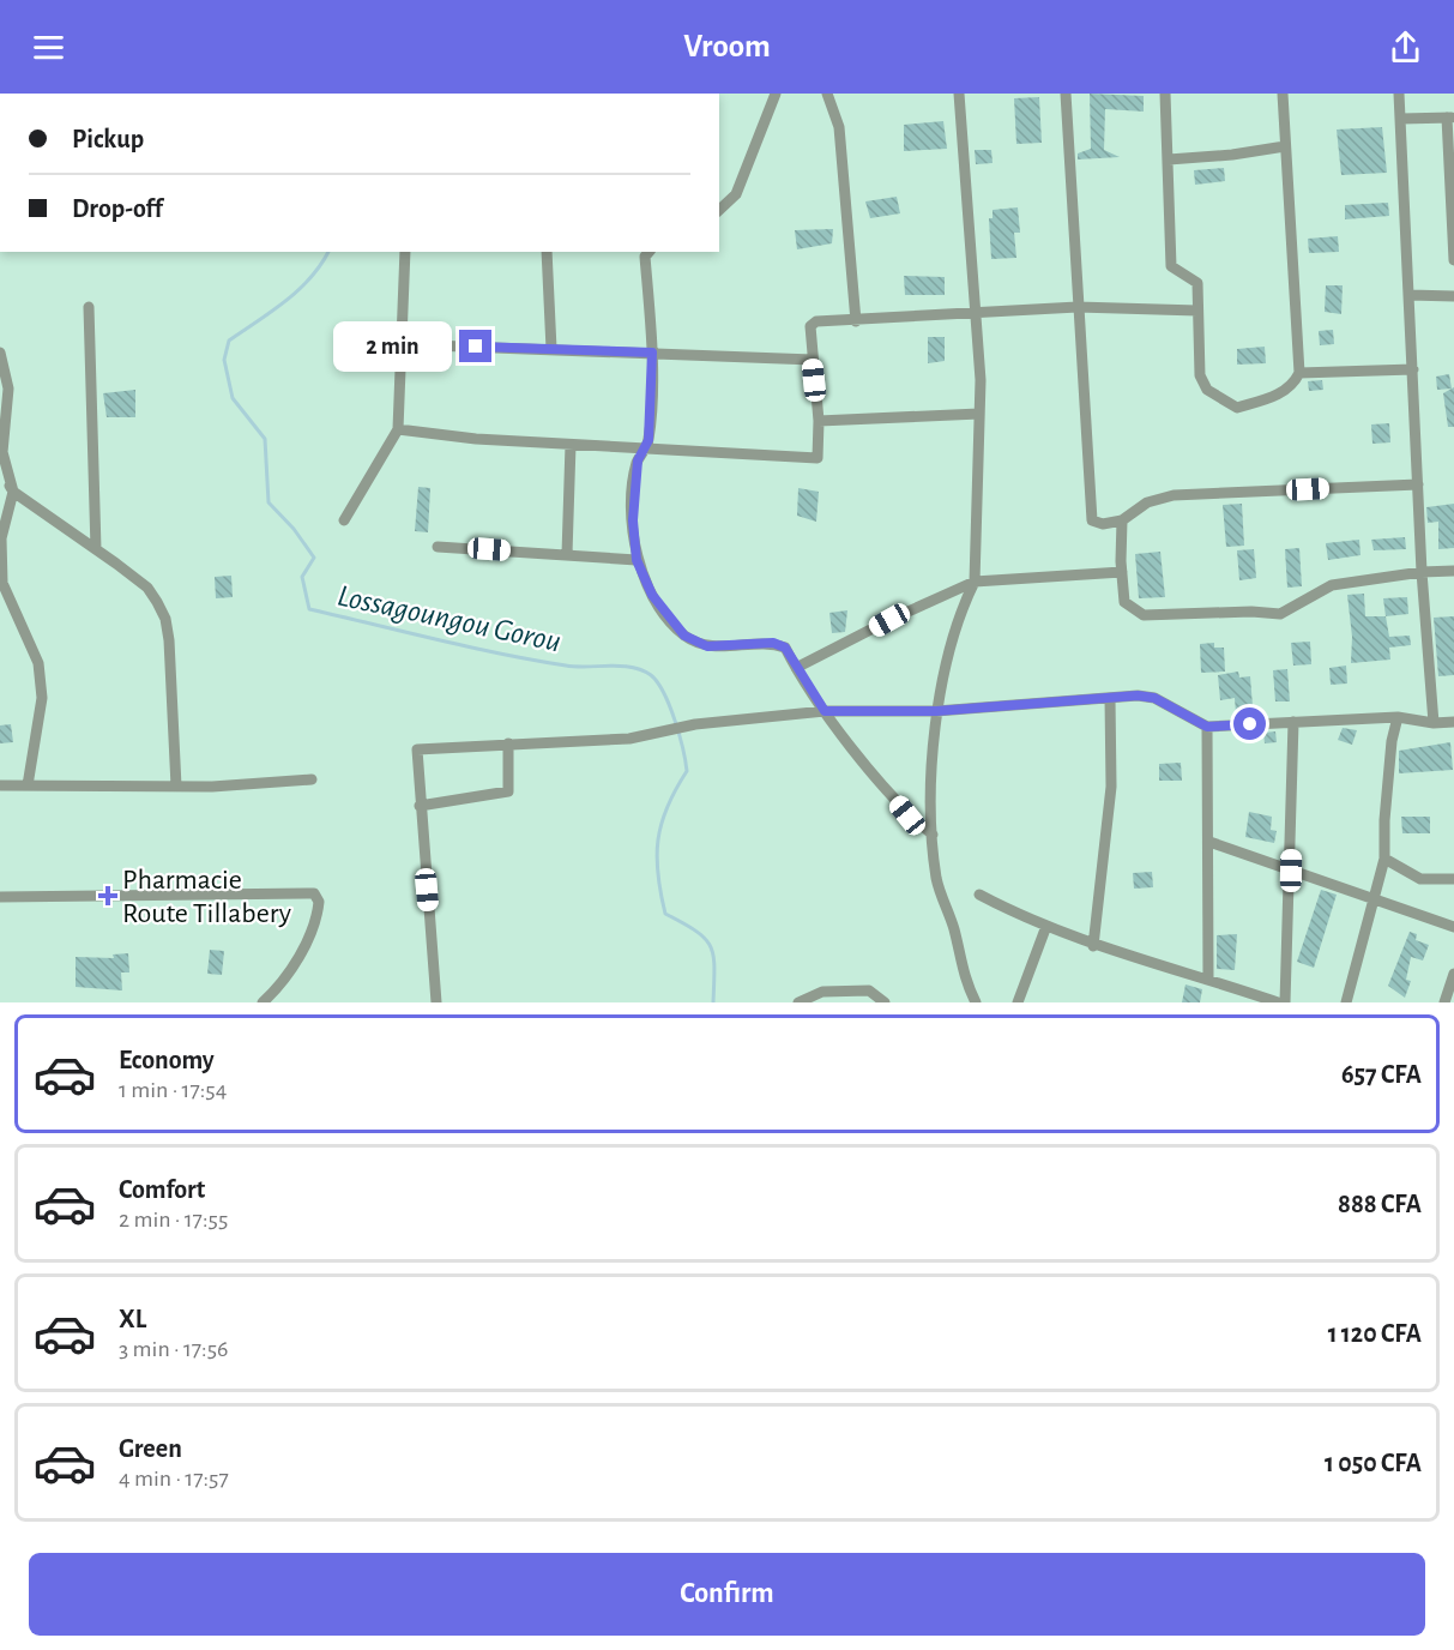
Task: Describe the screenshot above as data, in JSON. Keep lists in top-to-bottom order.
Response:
{
  "water": ["Lossagoungou Gorou"],
  "places": {
    "health": ["Pharmacie Route Tillabery"]
  },
  "page": {
    "header": "Vroom",
    "banner": ["Pickup", "Drop-off"],
    "bubble": "2 min",
    "list": [
      {
        "name": "Economy",
        "note": "1 min · 17:54",
        "value": "657 CFA"
      },
      {
        "name": "Comfort",
        "note": "2 min · 17:55",
        "value": "888 CFA"
      },
      {
        "name": "XL",
        "note": "3 min · 17:56",
        "value": "1 120 CFA"
      },
      {
        "name": "Green",
        "note": "4 min · 17:57",
        "value": "1 050 CFA"
      }
    ],
    "buttons": "Confirm"
  }
}
